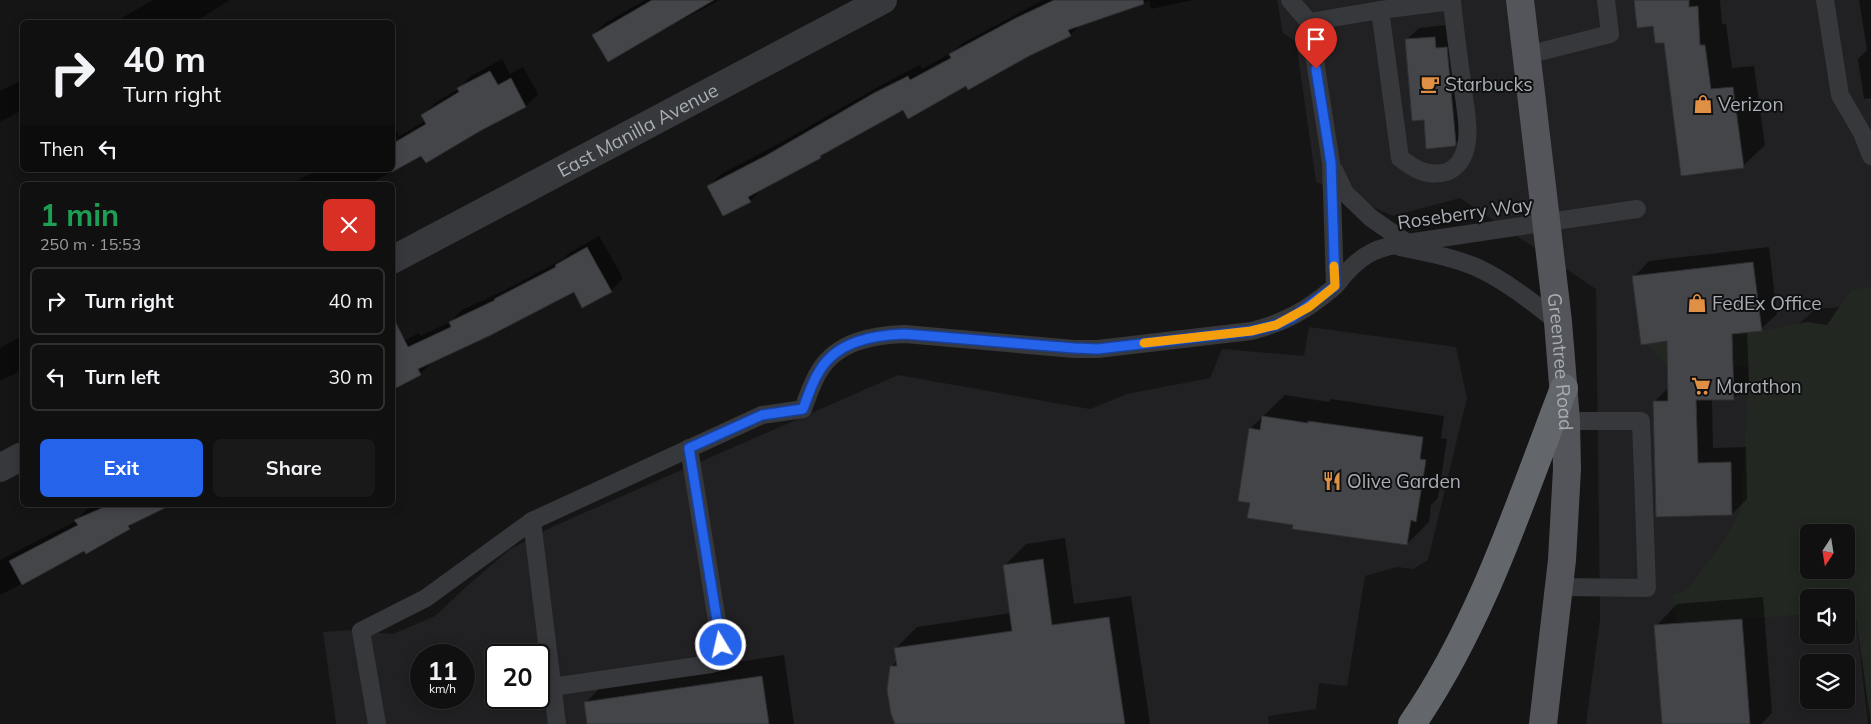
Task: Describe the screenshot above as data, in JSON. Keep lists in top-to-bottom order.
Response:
{
  "streets": {
    "main road": ["Greentree Road"],
    "street": ["East Manilla Avenue"],
    "lane": ["Roseberry Way"]
  },
  "crossings": [
    ["Roseberry Way", "Greentree Road"]
  ],
  "places": {
    "cafe": ["Starbucks"],
    "shop": ["Verizon", "FedEx Office"],
    "supermarket": ["Marathon"],
    "restaurant": ["Olive Garden"]
  },
  "north": "bottom",
  "page": {
    "turn": ["40 m", "Turn right"],
    "then": "Then",
    "heading": ["1 min", "250 m · 15:53"],
    "list": [
      {
        "name": "Turn right",
        "value": "40 m"
      },
      {
        "name": "Turn left",
        "value": "30 m"
      }
    ],
    "buttons": ["Exit", "Share"],
    "speed": "11 km/h",
    "limit": "20"
  }
}
